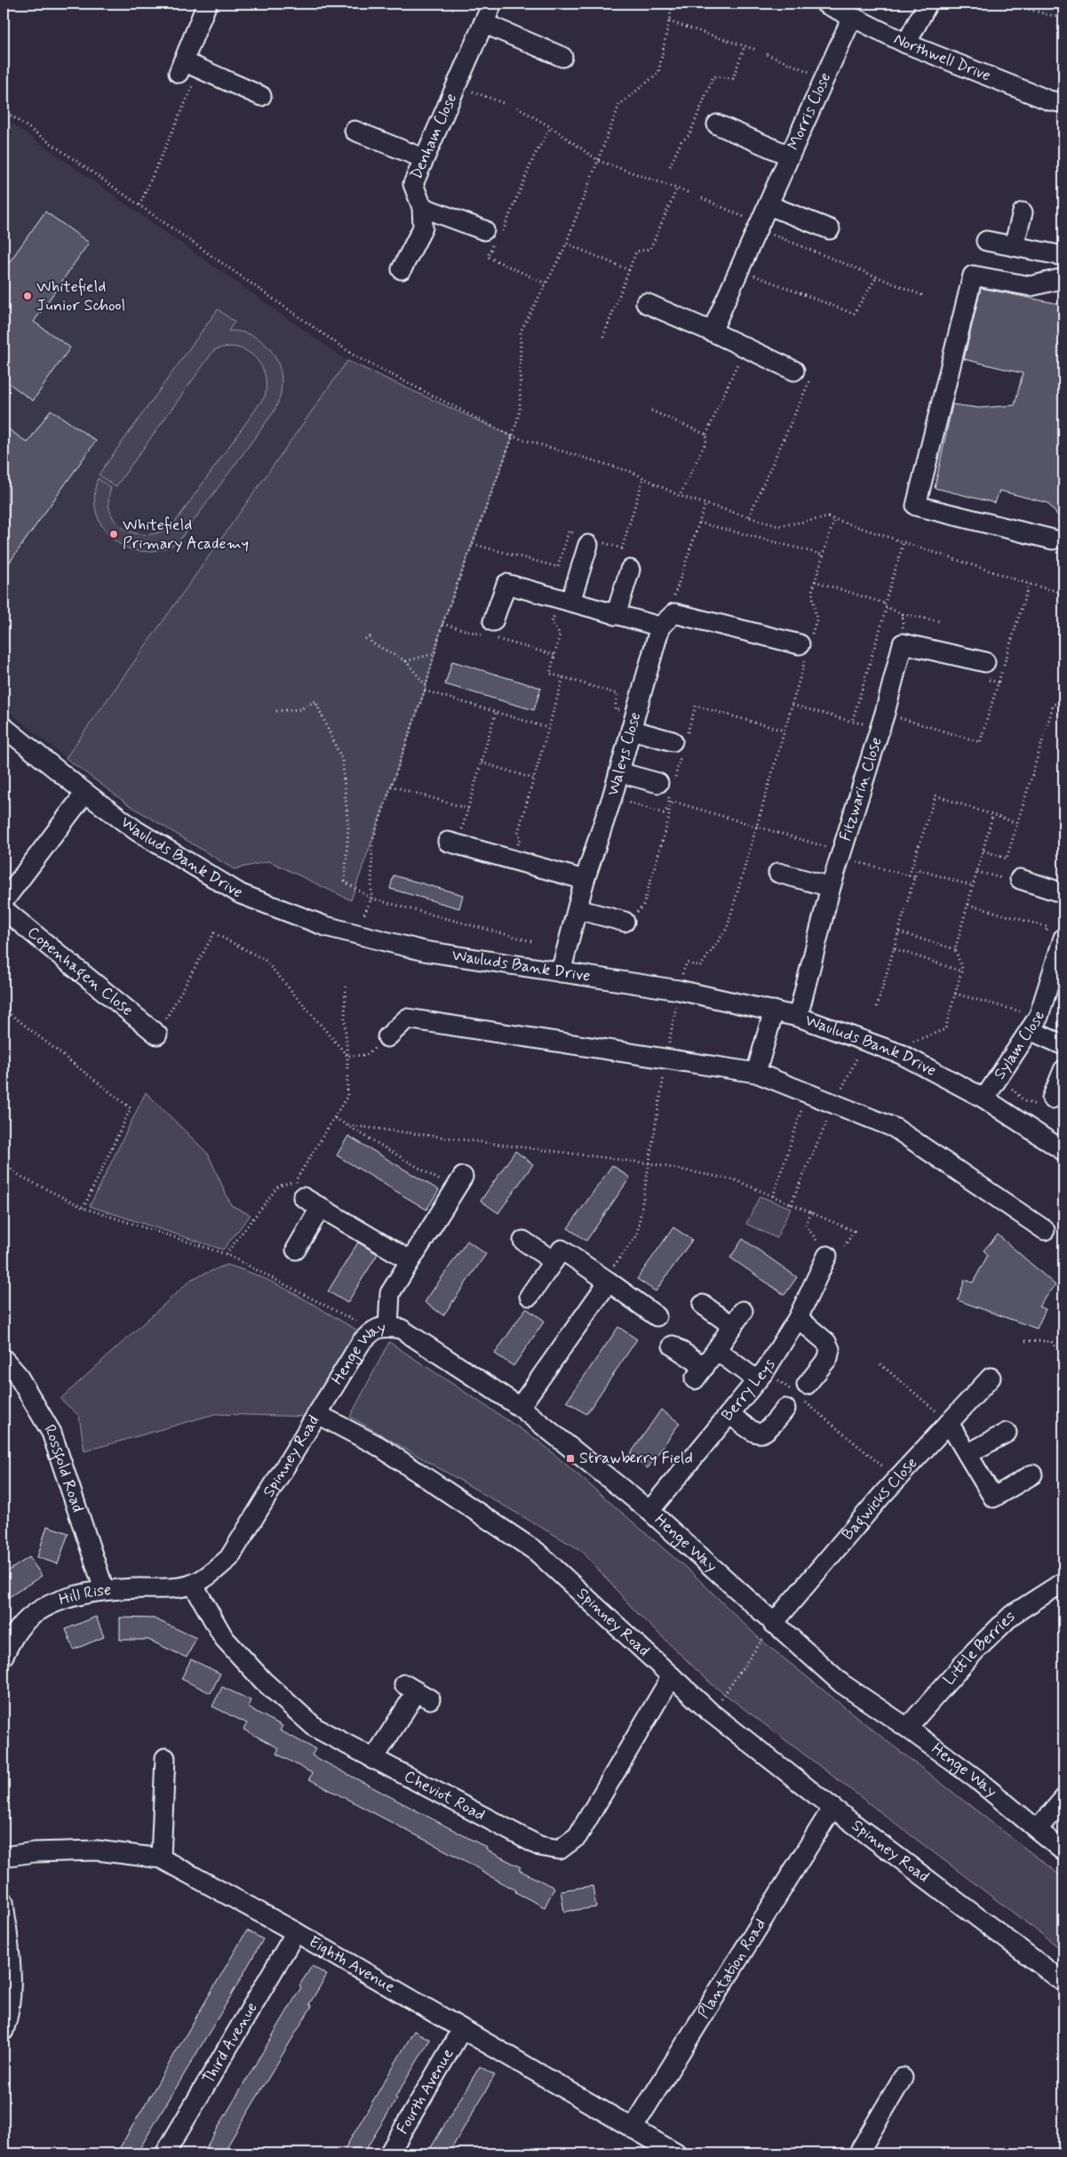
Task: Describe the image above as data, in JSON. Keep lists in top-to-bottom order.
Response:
{
  "streets": {
    "street": [
      "Northwell Drive",
      "Morris Close",
      "Denham Close",
      "Waleys Close",
      "Fitzwarin Close",
      "Wauluds Bank Drive",
      "Copenhagen Close",
      "Sylam Close",
      "Henge Way",
      "Berry Leys",
      "Spinney Road",
      "Rossfold Road",
      "Bagwicks Close",
      "Hill Rise",
      "Little Berries",
      "Cheviot Road",
      "Eighth Avenue",
      "Plantation Road",
      "Third Avenue",
      "Fourth Avenue"
    ]
  },
  "crossings": [
    ["Northwell Drive", "Morris Close"],
    ["Waleys Close", "Wauluds Bank Drive"],
    ["Fitzwarin Close", "Wauluds Bank Drive"],
    ["Wauluds Bank Drive", "Sylam Close"],
    ["Henge Way", "Berry Leys"],
    ["Henge Way", "Spinney Road"],
    ["Henge Way", "Bagwicks Close"],
    ["Henge Way", "Little Berries"],
    ["Spinney Road", "Hill Rise"],
    ["Spinney Road", "Cheviot Road"],
    ["Spinney Road", "Plantation Road"],
    ["Rossfold Road", "Hill Rise"],
    ["Hill Rise", "Cheviot Road"],
    ["Eighth Avenue", "Plantation Road"],
    ["Eighth Avenue", "Third Avenue"],
    ["Eighth Avenue", "Fourth Avenue"]
  ],
  "places": {
    "other": ["Whitefield Junior School", "Whitefield Primary Academy"],
    "transit": ["Strawberry Field"]
  }
}
